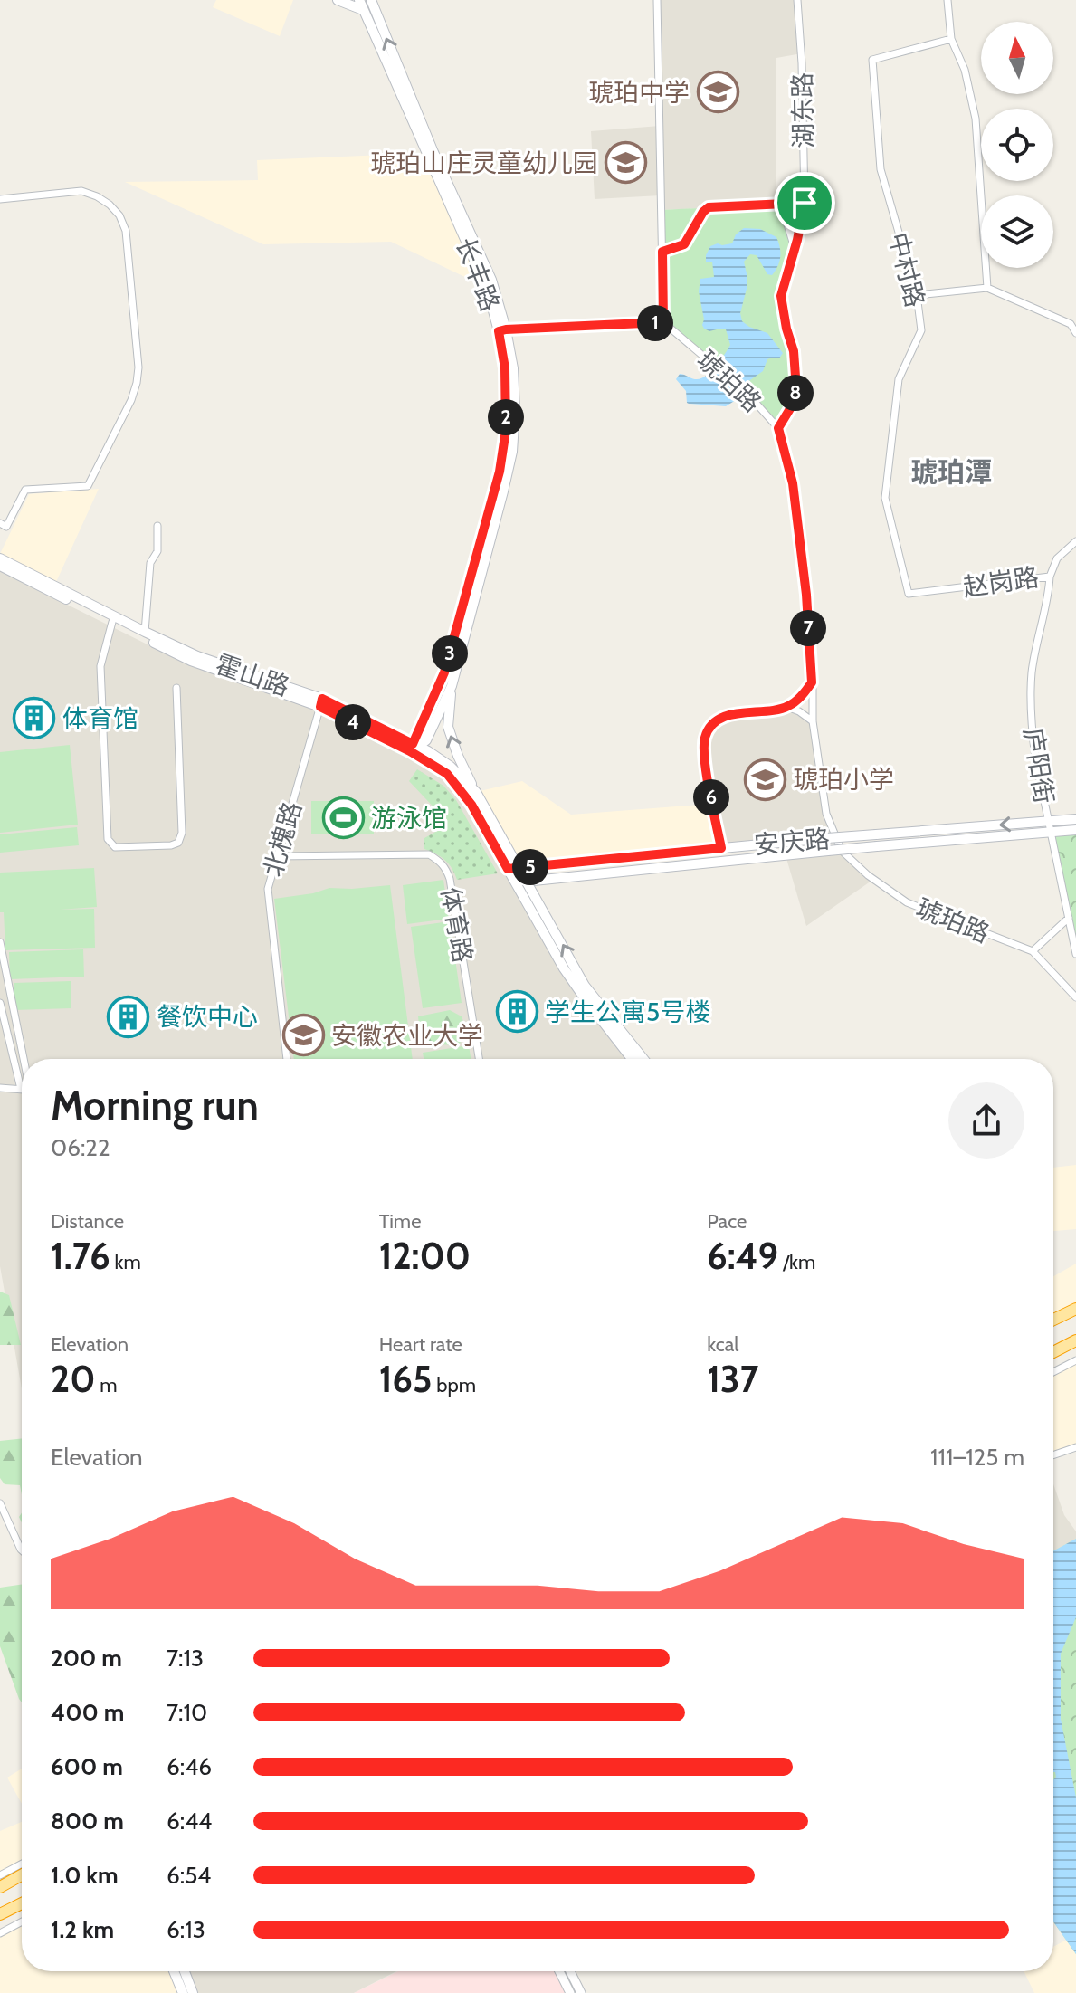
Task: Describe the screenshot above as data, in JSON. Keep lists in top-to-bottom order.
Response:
{
  "streets": {
    "main road": ["长丰路", "霍山路", "安庆路"],
    "street": [
      "湖东路",
      "中村路",
      "琥珀路",
      "赵岗路",
      "庐阳街",
      "北槐路",
      "体育路"
    ]
  },
  "crossings": [
    ["湖东路", "琥珀路"],
    ["中村路", "赵岗路"],
    ["长丰路", "霍山路"],
    ["赵岗路", "庐阳街"],
    ["霍山路", "北槐路"],
    ["霍山路", "安庆路"],
    ["庐阳街", "安庆路"],
    ["北槐路", "体育路"]
  ],
  "districts": ["琥珀潭"],
  "places": {
    "school or university": [
      "琥珀中学",
      "琥珀山庄灵童幼儿园",
      "琥珀小学",
      "安徽农业大学"
    ],
    "building": ["体育馆", "学生公寓5号楼", "餐饮中心"],
    "sports": ["游泳馆"]
  },
  "north": "top",
  "page": {
    "pins": [
      "1",
      "8",
      "2",
      "7",
      "3",
      "4",
      "6",
      "5"
    ],
    "heading": ["Morning run", "06:22"],
    "stats": [
      ["Distance", "1.76 km"],
      ["Time", "12:00"],
      ["Pace", "6:49 /km"],
      ["Elevation", "20 m"],
      ["Heart rate", "165 bpm"],
      ["kcal", "137"]
    ],
    "chart": ["Elevation", "111–125 m"],
    "list": [
      {
        "name": "200 m",
        "note": "7:13"
      },
      {
        "name": "400 m",
        "note": "7:10"
      },
      {
        "name": "600 m",
        "note": "6:46"
      },
      {
        "name": "800 m",
        "note": "6:44"
      },
      {
        "name": "1.0 km",
        "note": "6:54"
      },
      {
        "name": "1.2 km",
        "note": "6:13"
      }
    ]
  }
}
